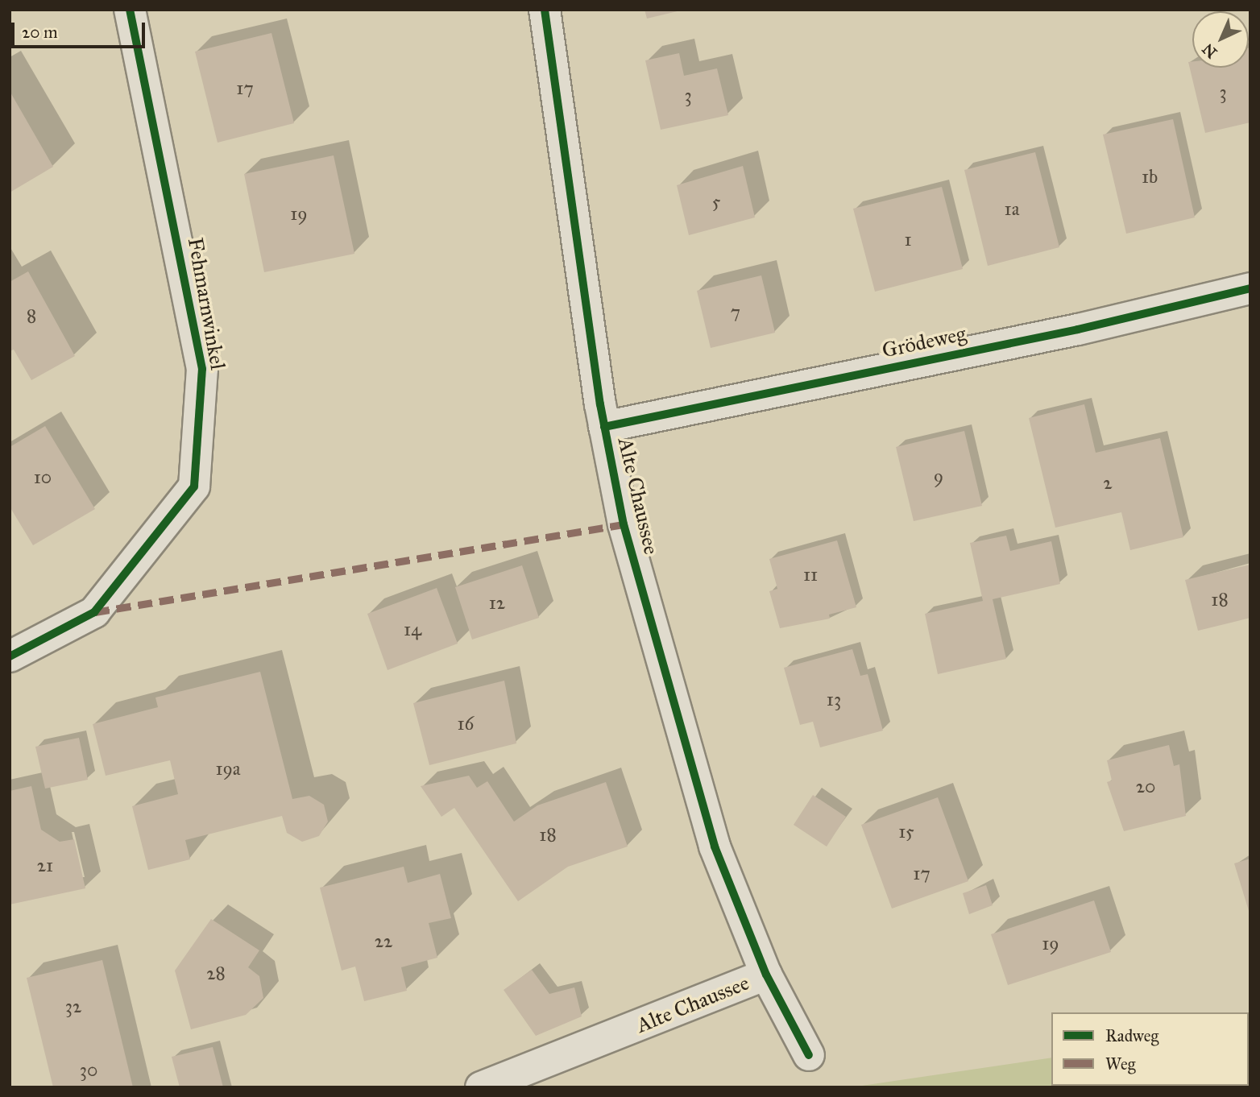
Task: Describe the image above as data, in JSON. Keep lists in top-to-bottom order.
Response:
{
  "streets": {
    "street": ["Fehmarnwinkel", "Grödeweg", "Alte Chaussee"]
  },
  "crossings": [
    ["Grödeweg", "Alte Chaussee"]
  ],
  "house_numbers": [
    "17",
    "3",
    "3",
    "1b",
    "5",
    "1a",
    "19",
    "1",
    "7",
    "8",
    "9",
    "10",
    "2",
    "11",
    "18",
    "12",
    "14",
    "13",
    "16",
    "19a",
    "20",
    "15",
    "18",
    "21",
    "17",
    "22",
    "19",
    "28",
    "32",
    "30"
  ],
  "legend": ["Radweg", "Weg"],
  "scale_bar": "20 m",
  "north": "bottom left"
}
